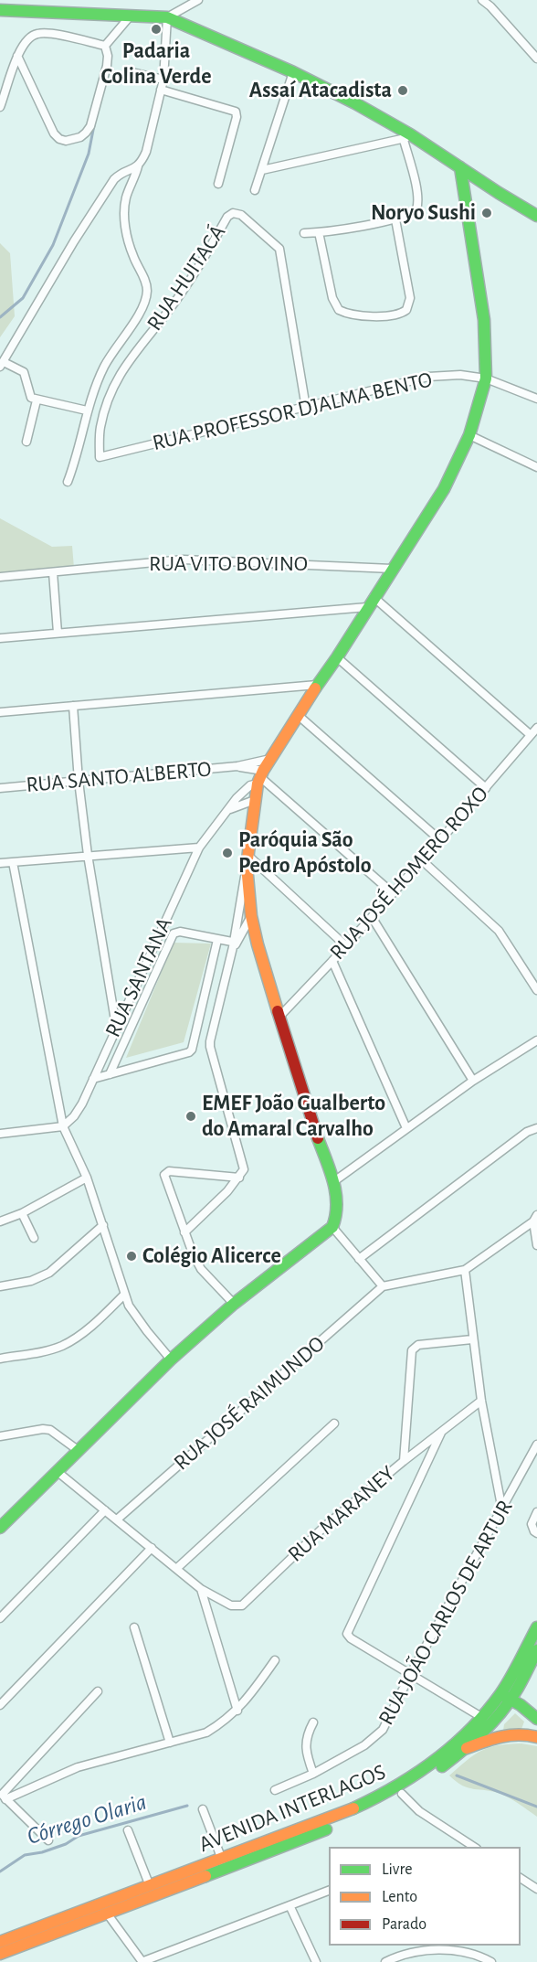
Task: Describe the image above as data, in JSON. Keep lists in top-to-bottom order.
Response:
{
  "streets": {
    "street": [
      "RUA HUITACÁ",
      "RUA PROFESSOR DJALMA BENTO",
      "RUA VITO BOVINO",
      "RUA SANTO ALBERTO",
      "RUA JOSÉ HOMERO ROXO",
      "RUA SANTANA",
      "RUA JOSÉ RAIMUNDO",
      "RUA MARANEY",
      "RUA JOÃO CARLOS DE ARTUR",
      "AVENIDA INTERLAGOS"
    ]
  },
  "crossings": [
    ["RUA HUITACÁ", "RUA PROFESSOR DJALMA BENTO"],
    ["RUA SANTO ALBERTO", "RUA SANTANA"],
    ["RUA JOSÉ RAIMUNDO", "RUA MARANEY"]
  ],
  "water": ["Córrego Olaria"],
  "places": [
    "Padaria Colina Verde",
    "Assaí Atacadista",
    "Noryo Sushi",
    "Paróquia São Pedro Apóstolo",
    "EMEF João Gualberto do Amaral Carvalho",
    "Colégio Alicerce"
  ],
  "legend": ["Livre", "Lento", "Parado"]
}
